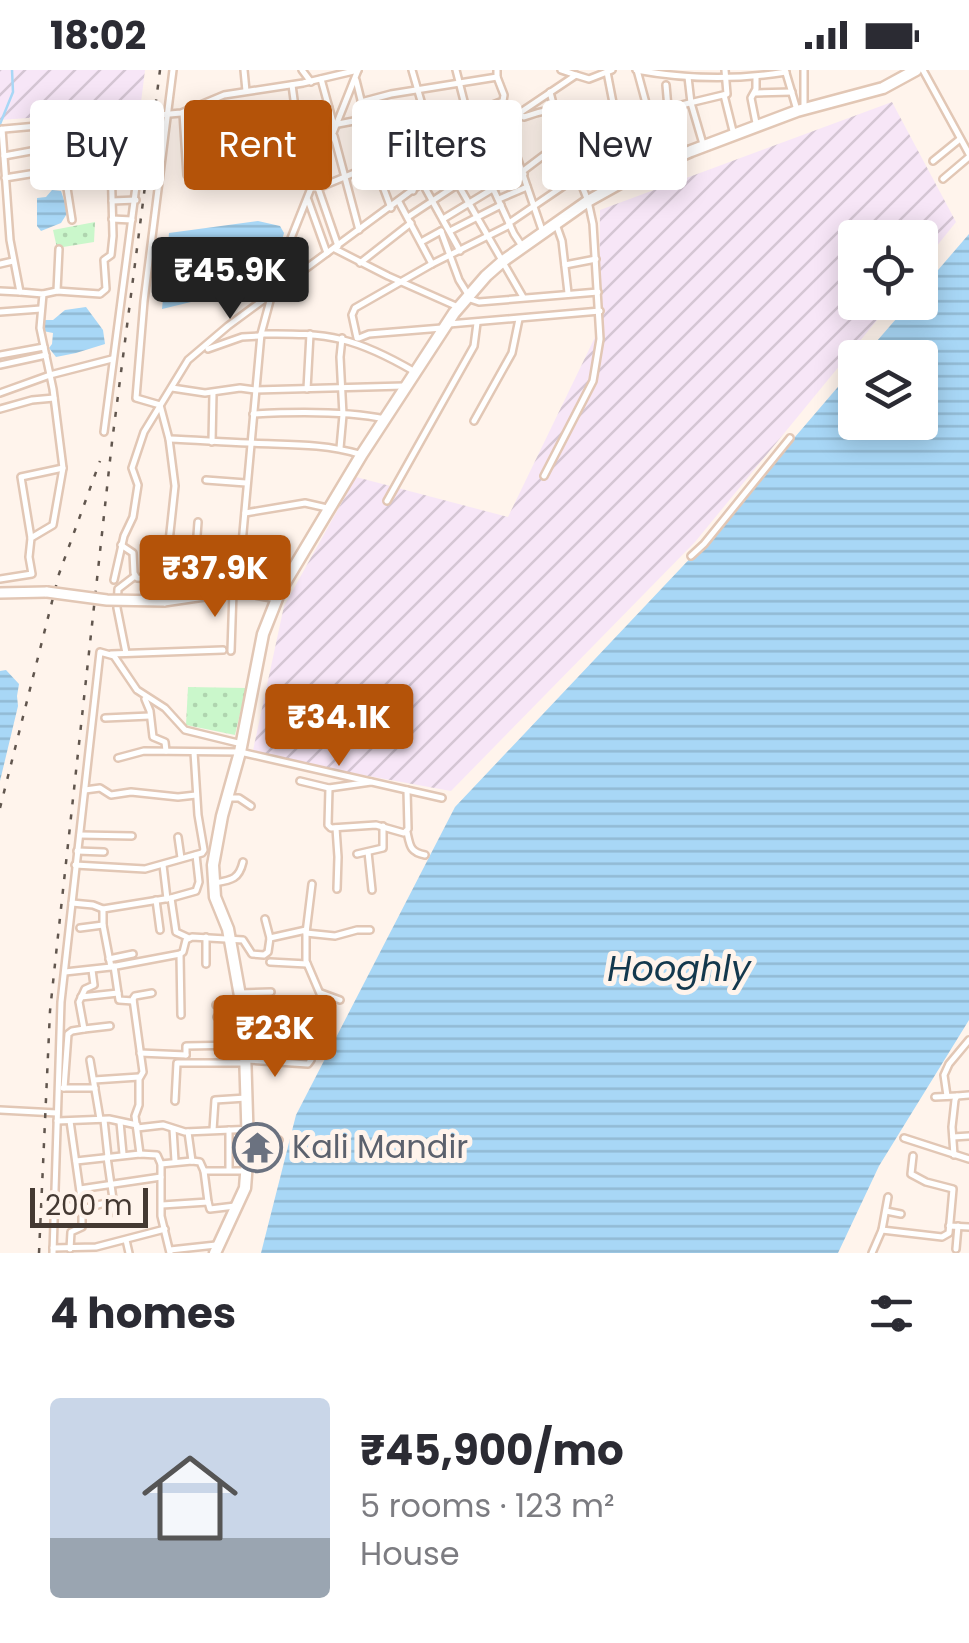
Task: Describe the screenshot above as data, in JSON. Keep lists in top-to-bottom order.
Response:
{
  "water": ["Hooghly"],
  "places": {
    "temple": ["Kali Mandir"]
  },
  "scale_bar": "200 m",
  "page": {
    "status": "18:02",
    "chip": [
      "Buy",
      "Rent",
      "Filters",
      "New"
    ],
    "price": [
      "₹45.9K",
      "₹37.9K",
      "₹34.1K",
      "₹23K"
    ],
    "scale": "200 m",
    "heading": "4 homes",
    "list": [
      {
        "name": "₹45,900/mo",
        "note": "5 rooms · 123 m² · House"
      }
    ]
  }
}
